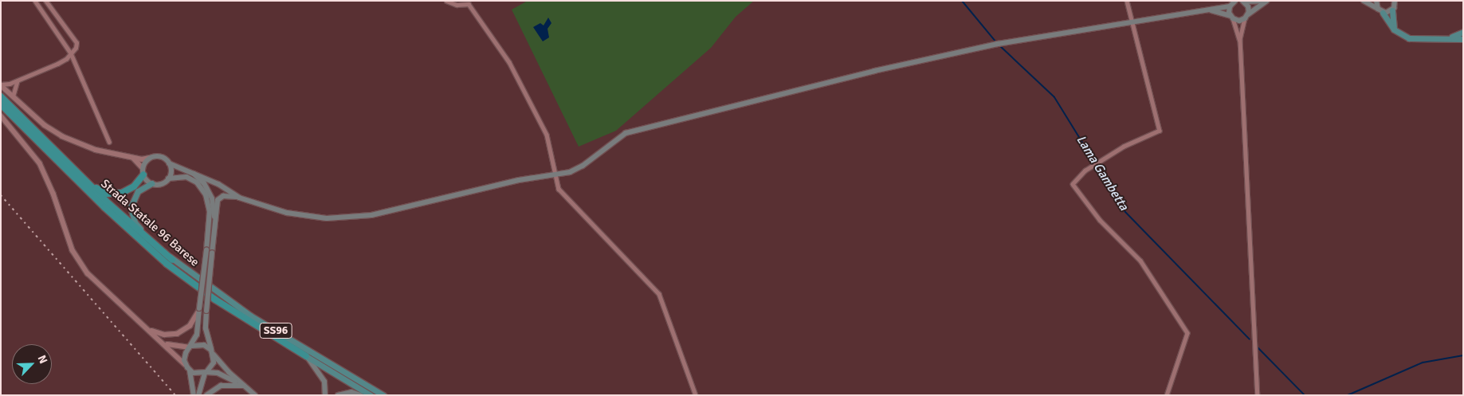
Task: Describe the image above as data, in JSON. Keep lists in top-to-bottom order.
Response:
{
  "streets": {
    "highway": ["Strada Statale 96 Barese"],
    "main road": ["SS96"]
  },
  "water": ["Lama Gambetta"],
  "north": "top right"
}
